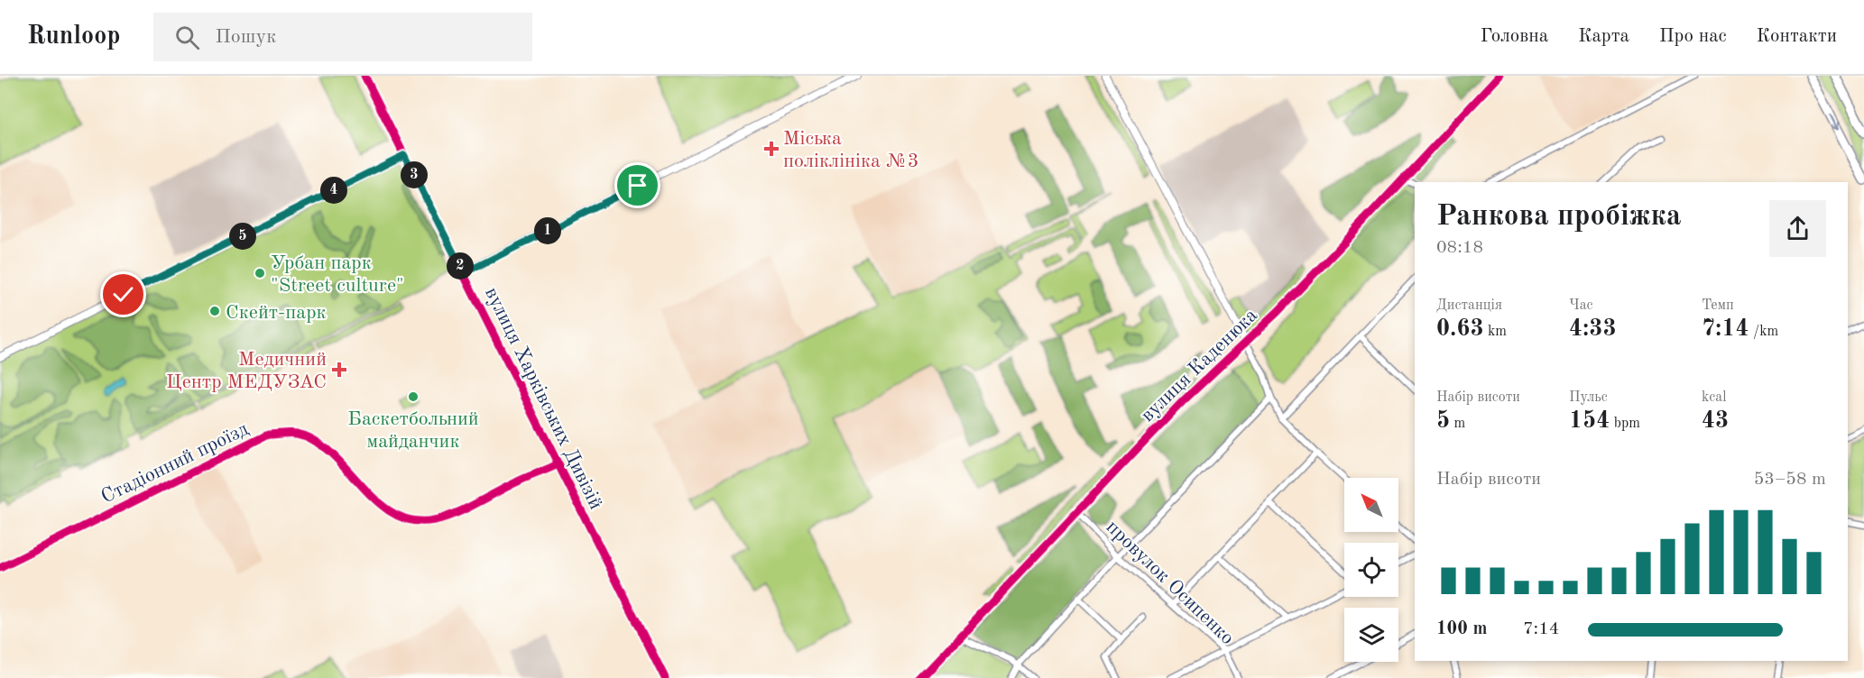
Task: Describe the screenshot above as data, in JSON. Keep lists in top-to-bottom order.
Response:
{
  "streets": {
    "street": [
      "вулиця Каденюка",
      "вулиця Харківських Дивізій",
      "Стадіонний проїзд",
      "провулок Осипенко"
    ]
  },
  "crossings": [
    ["вулиця Каденюка", "провулок Осипенко"],
    ["вулиця Харківських Дивізій", "Стадіонний проїзд"]
  ],
  "places": {
    "health": ["Міська поліклініка №3", "Медичний Центр МЕДУЗАС"],
    "other": ["Урбан парк \"Street culture\"", "Скейт-парк", "Баскетбольний майданчик"]
  },
  "north": "top left",
  "page": {
    "header": "Runloop",
    "search": "Пошук",
    "nav": [
      "Головна",
      "Карта",
      "Про нас",
      "Контакти"
    ],
    "pins": [
      "3",
      "4",
      "1",
      "5",
      "2"
    ],
    "heading": ["Ранкова пробіжка", "08:18"],
    "stats": [
      ["Дистанція", "0.63 km"],
      ["Час", "4:33"],
      ["Темп", "7:14 /km"],
      ["Набір висоти", "5 m"],
      ["Пульс", "154 bpm"],
      ["kcal", "43"]
    ],
    "chart": ["Набір висоти", "53–58 m"],
    "list": [
      {
        "name": "100 m",
        "note": "7:14"
      }
    ]
  }
}
